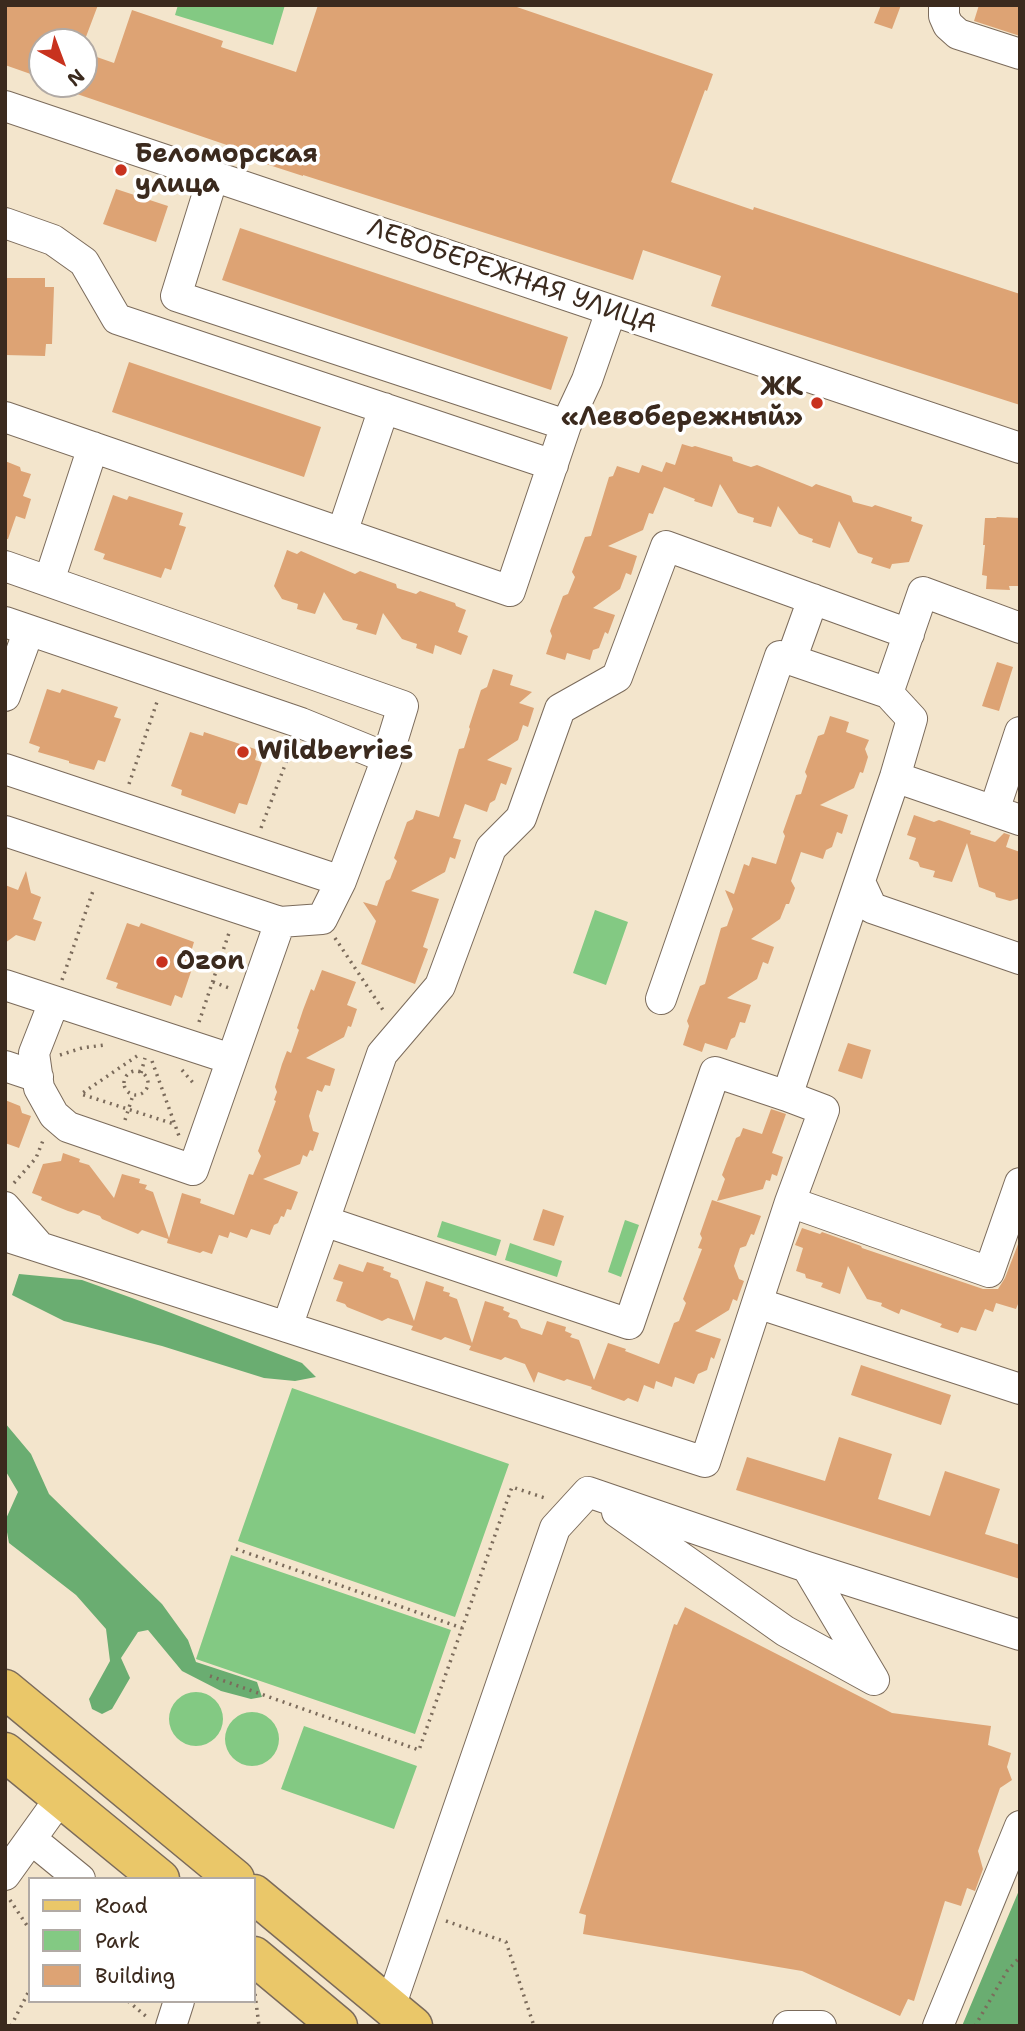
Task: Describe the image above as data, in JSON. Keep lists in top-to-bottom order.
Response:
{
  "streets": {
    "street": ["ЛЕВОБЕРЕЖНАЯ УЛИЦА"]
  },
  "places": [
    "Беломорская улица",
    "ЖК «Левобережный»",
    "Wildberries",
    "Ozon"
  ],
  "legend": ["Road", "Park", "Building"],
  "north": "bottom right"
}
